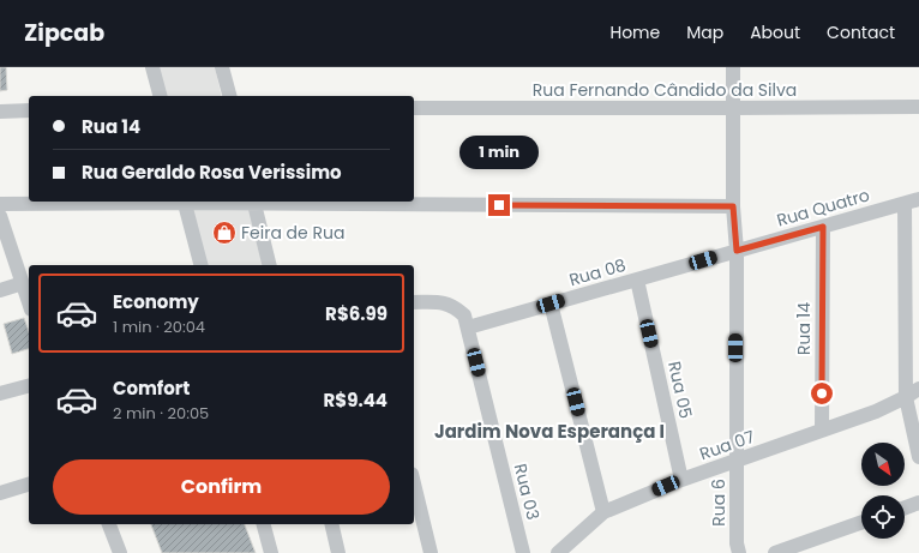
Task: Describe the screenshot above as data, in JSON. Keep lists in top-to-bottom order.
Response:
{
  "streets": {
    "street": [
      "Rua Fernando Cândido da Silva",
      "Rua Quatro",
      "Rua 08",
      "Rua 14",
      "Rua 05",
      "Rua 07",
      "Rua 03",
      "Rua 6"
    ]
  },
  "crossings": [
    ["Rua Fernando Cândido da Silva", "Rua 6"],
    ["Rua Quatro", "Rua 08"],
    ["Rua Quatro", "Rua 14"],
    ["Rua Quatro", "Rua 6"],
    ["Rua 08", "Rua 05"],
    ["Rua 08", "Rua 03"],
    ["Rua 08", "Rua 6"],
    ["Rua 14", "Rua 07"],
    ["Rua 05", "Rua 07"],
    ["Rua 07", "Rua 6"]
  ],
  "districts": ["Jardim Nova Esperança I"],
  "places": {
    "shop": ["Feira de Rua"]
  },
  "north": "bottom right",
  "page": {
    "header": "Zipcab",
    "nav": [
      "Home",
      "Map",
      "About",
      "Contact"
    ],
    "banner": ["Rua 14", "Rua Geraldo Rosa Verissimo"],
    "bubble": "1 min",
    "list": [
      {
        "name": "Economy",
        "note": "1 min · 20:04",
        "value": "R$6.99"
      },
      {
        "name": "Comfort",
        "note": "2 min · 20:05",
        "value": "R$9.44"
      }
    ],
    "buttons": "Confirm"
  }
}
